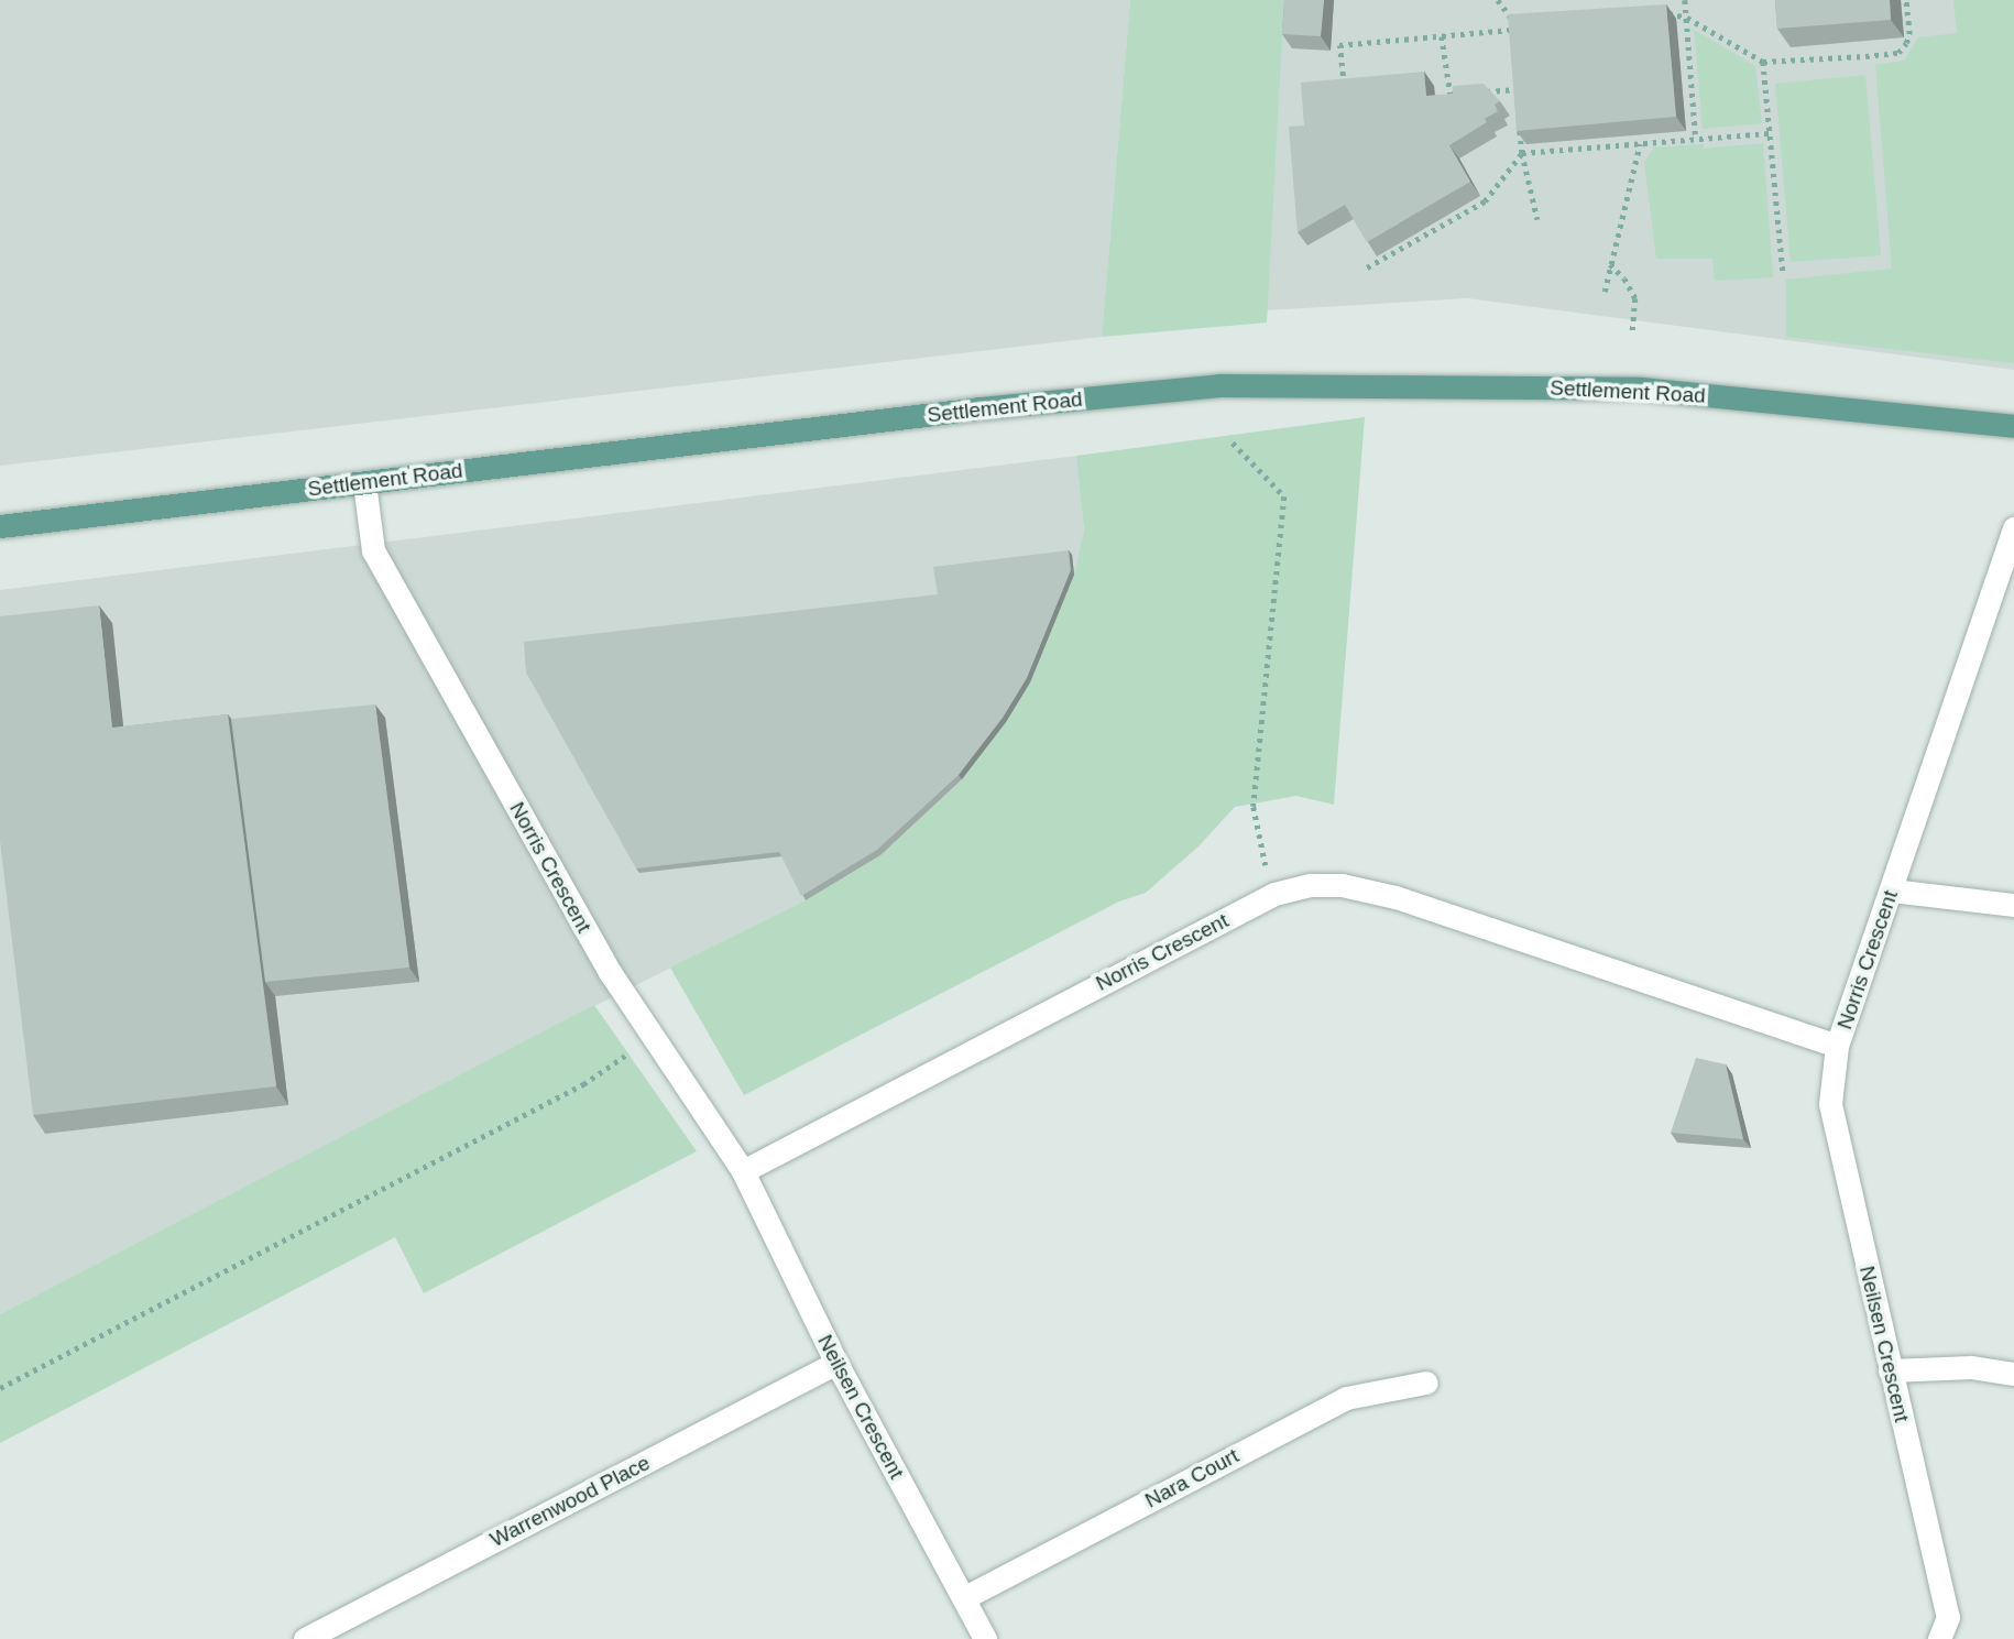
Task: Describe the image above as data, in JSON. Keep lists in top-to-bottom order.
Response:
{
  "streets": {
    "main road": ["Settlement Road"],
    "street": [
      "Norris Crescent",
      "Neilsen Crescent",
      "Nara Court",
      "Warrenwood Place"
    ]
  },
  "crossings": [
    ["Settlement Road", "Norris Crescent"],
    ["Norris Crescent", "Neilsen Crescent"],
    ["Neilsen Crescent", "Nara Court"],
    ["Neilsen Crescent", "Warrenwood Place"]
  ]
}
